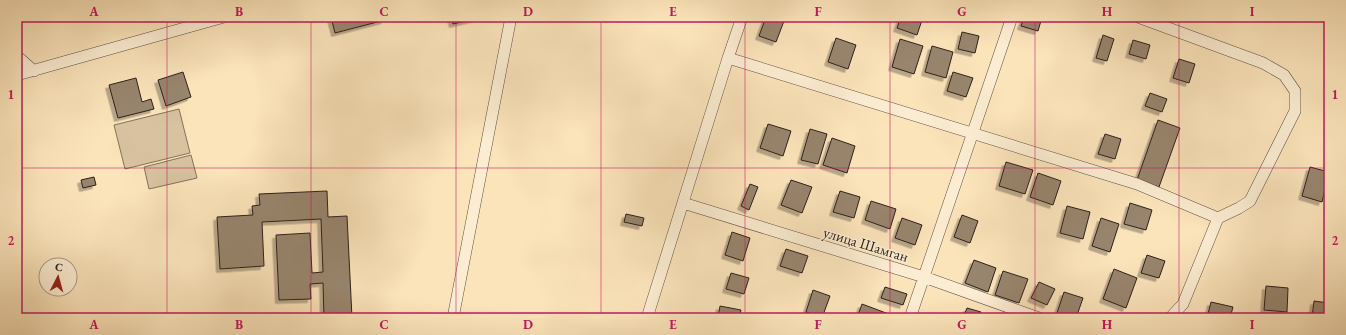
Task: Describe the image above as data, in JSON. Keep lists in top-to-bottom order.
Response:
{
  "streets": {
    "street": ["улица Шамган"]
  },
  "north": "top",
  "grid": {
    "columns": [
      "A",
      "B",
      "C",
      "D",
      "E",
      "F",
      "G",
      "H",
      "I"
    ],
    "rows": ["1", "2"]
  }
}
